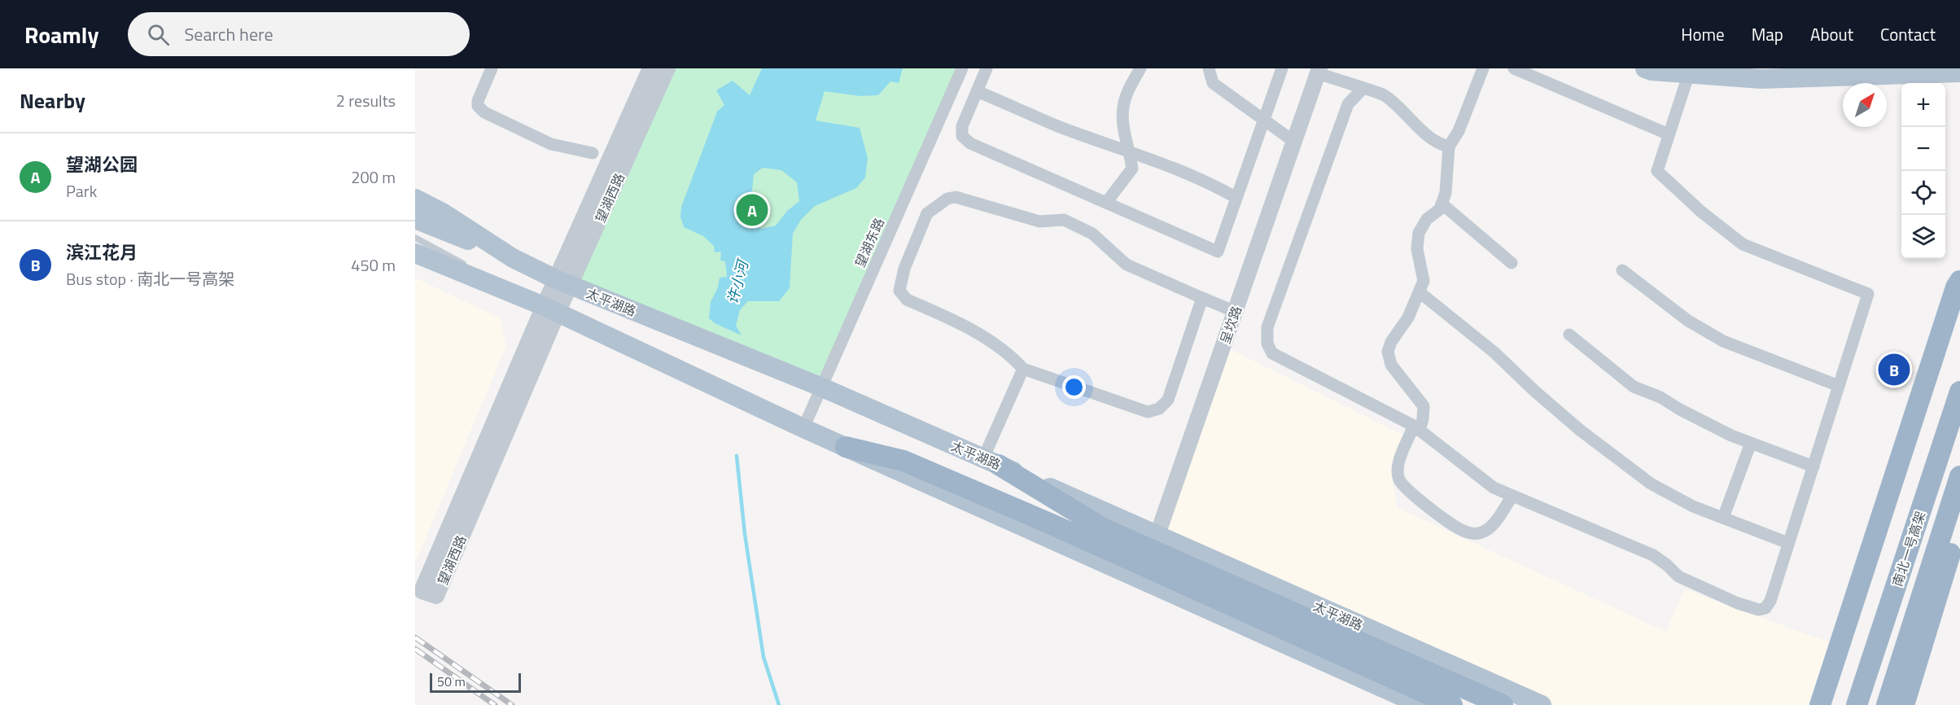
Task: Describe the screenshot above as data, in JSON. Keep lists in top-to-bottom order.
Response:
{
  "streets": {
    "highway": ["南北一号高架"],
    "main road": ["太平湖路"],
    "street": ["望湖西路", "望湖东路", "呈坎路"]
  },
  "crossings": [
    ["望湖西路", "太平湖路"],
    ["望湖东路", "太平湖路"],
    ["太平湖路", "呈坎路"]
  ],
  "water": ["许小河"],
  "scale_bar": "50 m",
  "north": "top right",
  "page": {
    "header": "Roamly",
    "search": "Search here",
    "nav": [
      "Home",
      "Map",
      "About",
      "Contact"
    ],
    "heading": ["Nearby", "2 results"],
    "map_buttons": ["+", "−"],
    "list": [
      {
        "mark": "A",
        "name": "望湖公园",
        "note": "Park",
        "value": "200 m"
      },
      {
        "mark": "B",
        "name": "滨江花月",
        "note": "Bus stop · 南北一号高架",
        "value": "450 m"
      }
    ],
    "pins": ["A", "B"],
    "scale": "50 m"
  }
}
